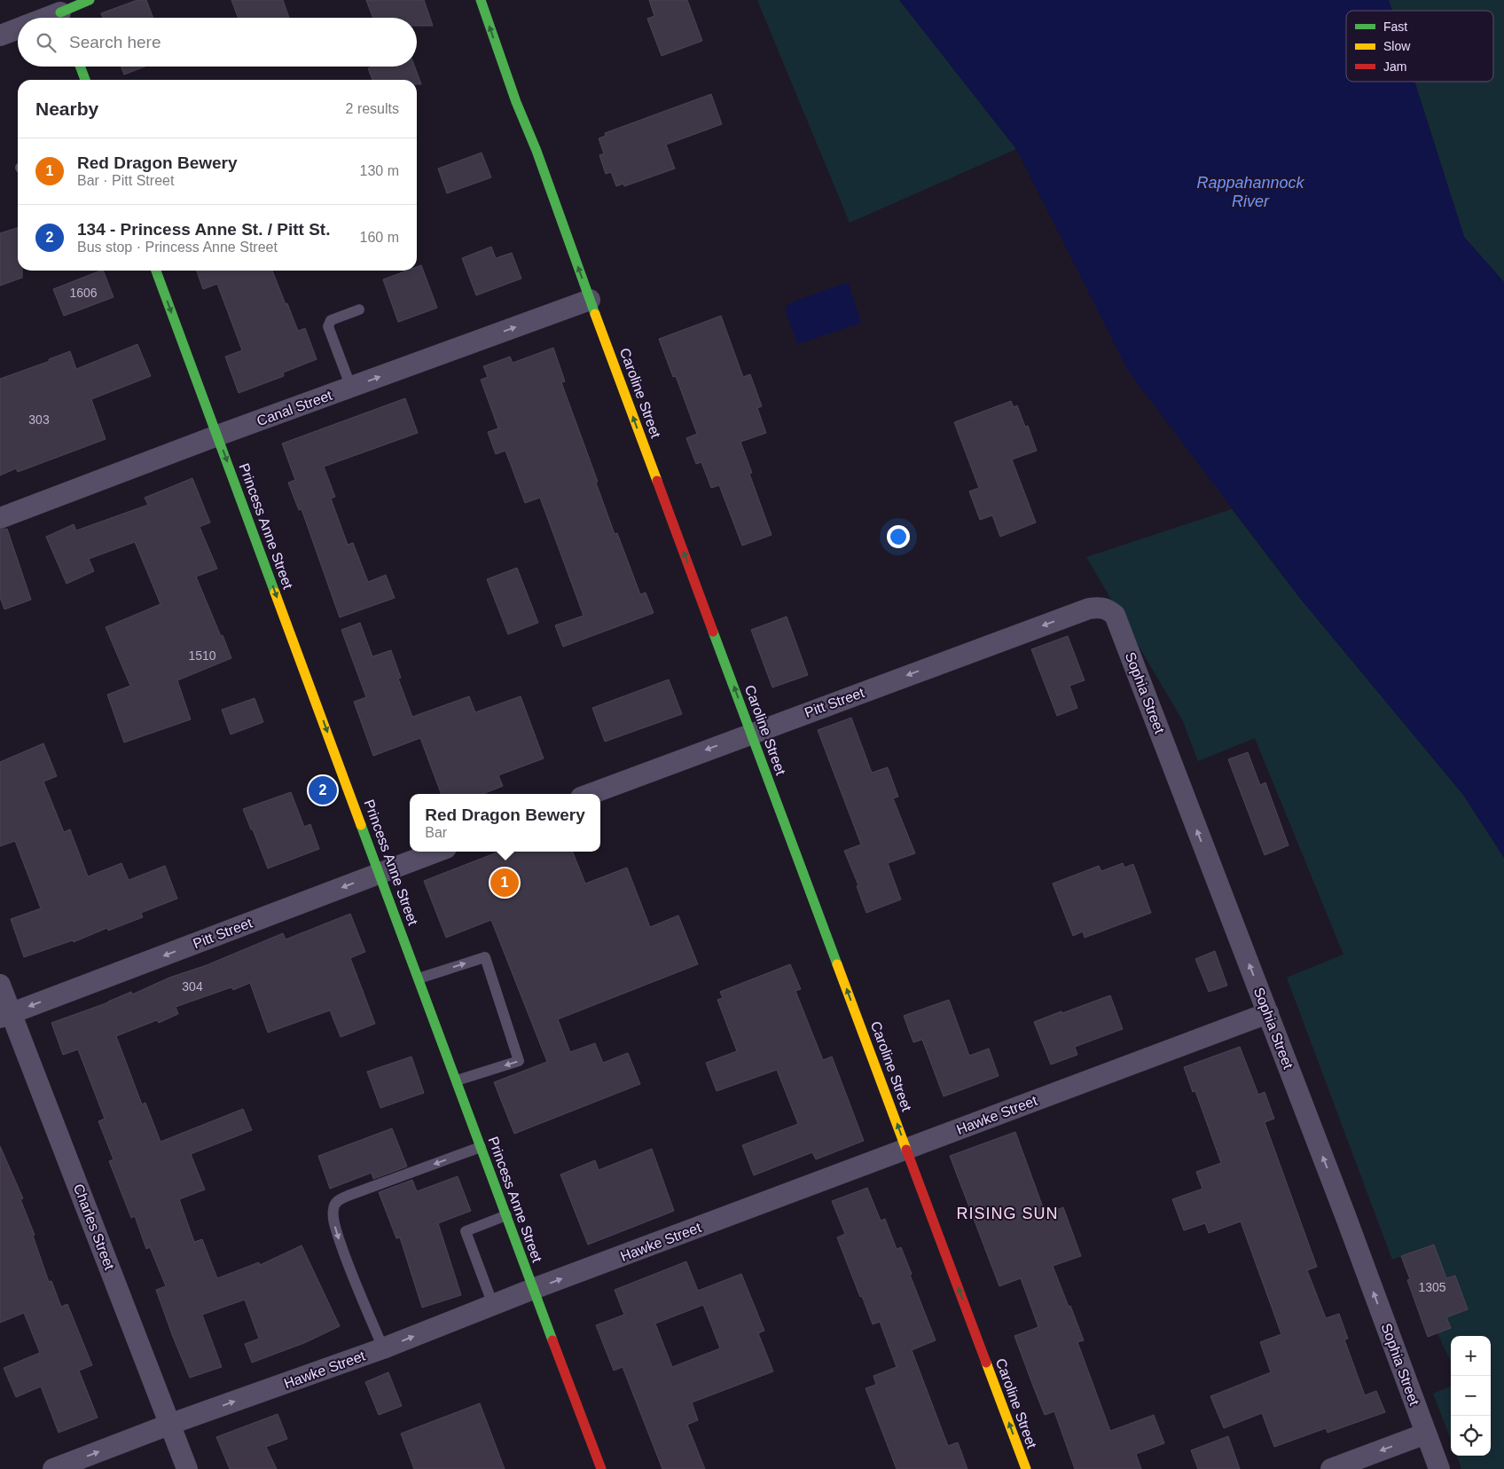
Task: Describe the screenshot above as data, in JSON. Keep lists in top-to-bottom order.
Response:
{
  "streets": {
    "main road": ["Caroline Street", "Princess Anne Street"],
    "street": [
      "Canal Street",
      "Sophia Street",
      "Pitt Street",
      "Hawke Street",
      "Charles Street"
    ]
  },
  "crossings": [
    ["Caroline Street", "Canal Street"],
    ["Caroline Street", "Pitt Street"],
    ["Caroline Street", "Hawke Street"],
    ["Canal Street", "Princess Anne Street"],
    ["Princess Anne Street", "Pitt Street"],
    ["Princess Anne Street", "Hawke Street"],
    ["Sophia Street", "Pitt Street"],
    ["Sophia Street", "Hawke Street"],
    ["Pitt Street", "Charles Street"],
    ["Hawke Street", "Charles Street"]
  ],
  "one_way": [
    "Caroline Street",
    "Canal Street",
    "Princess Anne Street",
    "Sophia Street",
    "Pitt Street",
    "Hawke Street"
  ],
  "districts": ["RISING SUN"],
  "water": ["Rappahannock River"],
  "house_numbers": [
    "1606",
    "303",
    "1510",
    "304",
    "1305"
  ],
  "legend": ["Fast", "Slow", "Jam"],
  "page": {
    "search": "Search here",
    "heading": ["Nearby", "2 results"],
    "list": [
      {
        "mark": "1",
        "name": "Red Dragon Bewery",
        "note": "Bar · Pitt Street",
        "value": "130 m"
      },
      {
        "mark": "2",
        "name": "134 - Princess Anne St. / Pitt St.",
        "note": "Bus stop · Princess Anne Street",
        "value": "160 m"
      }
    ],
    "pins": ["2", "1"],
    "popup": ["Red Dragon Bewery", "Bar"],
    "map_buttons": ["+", "−"]
  }
}
